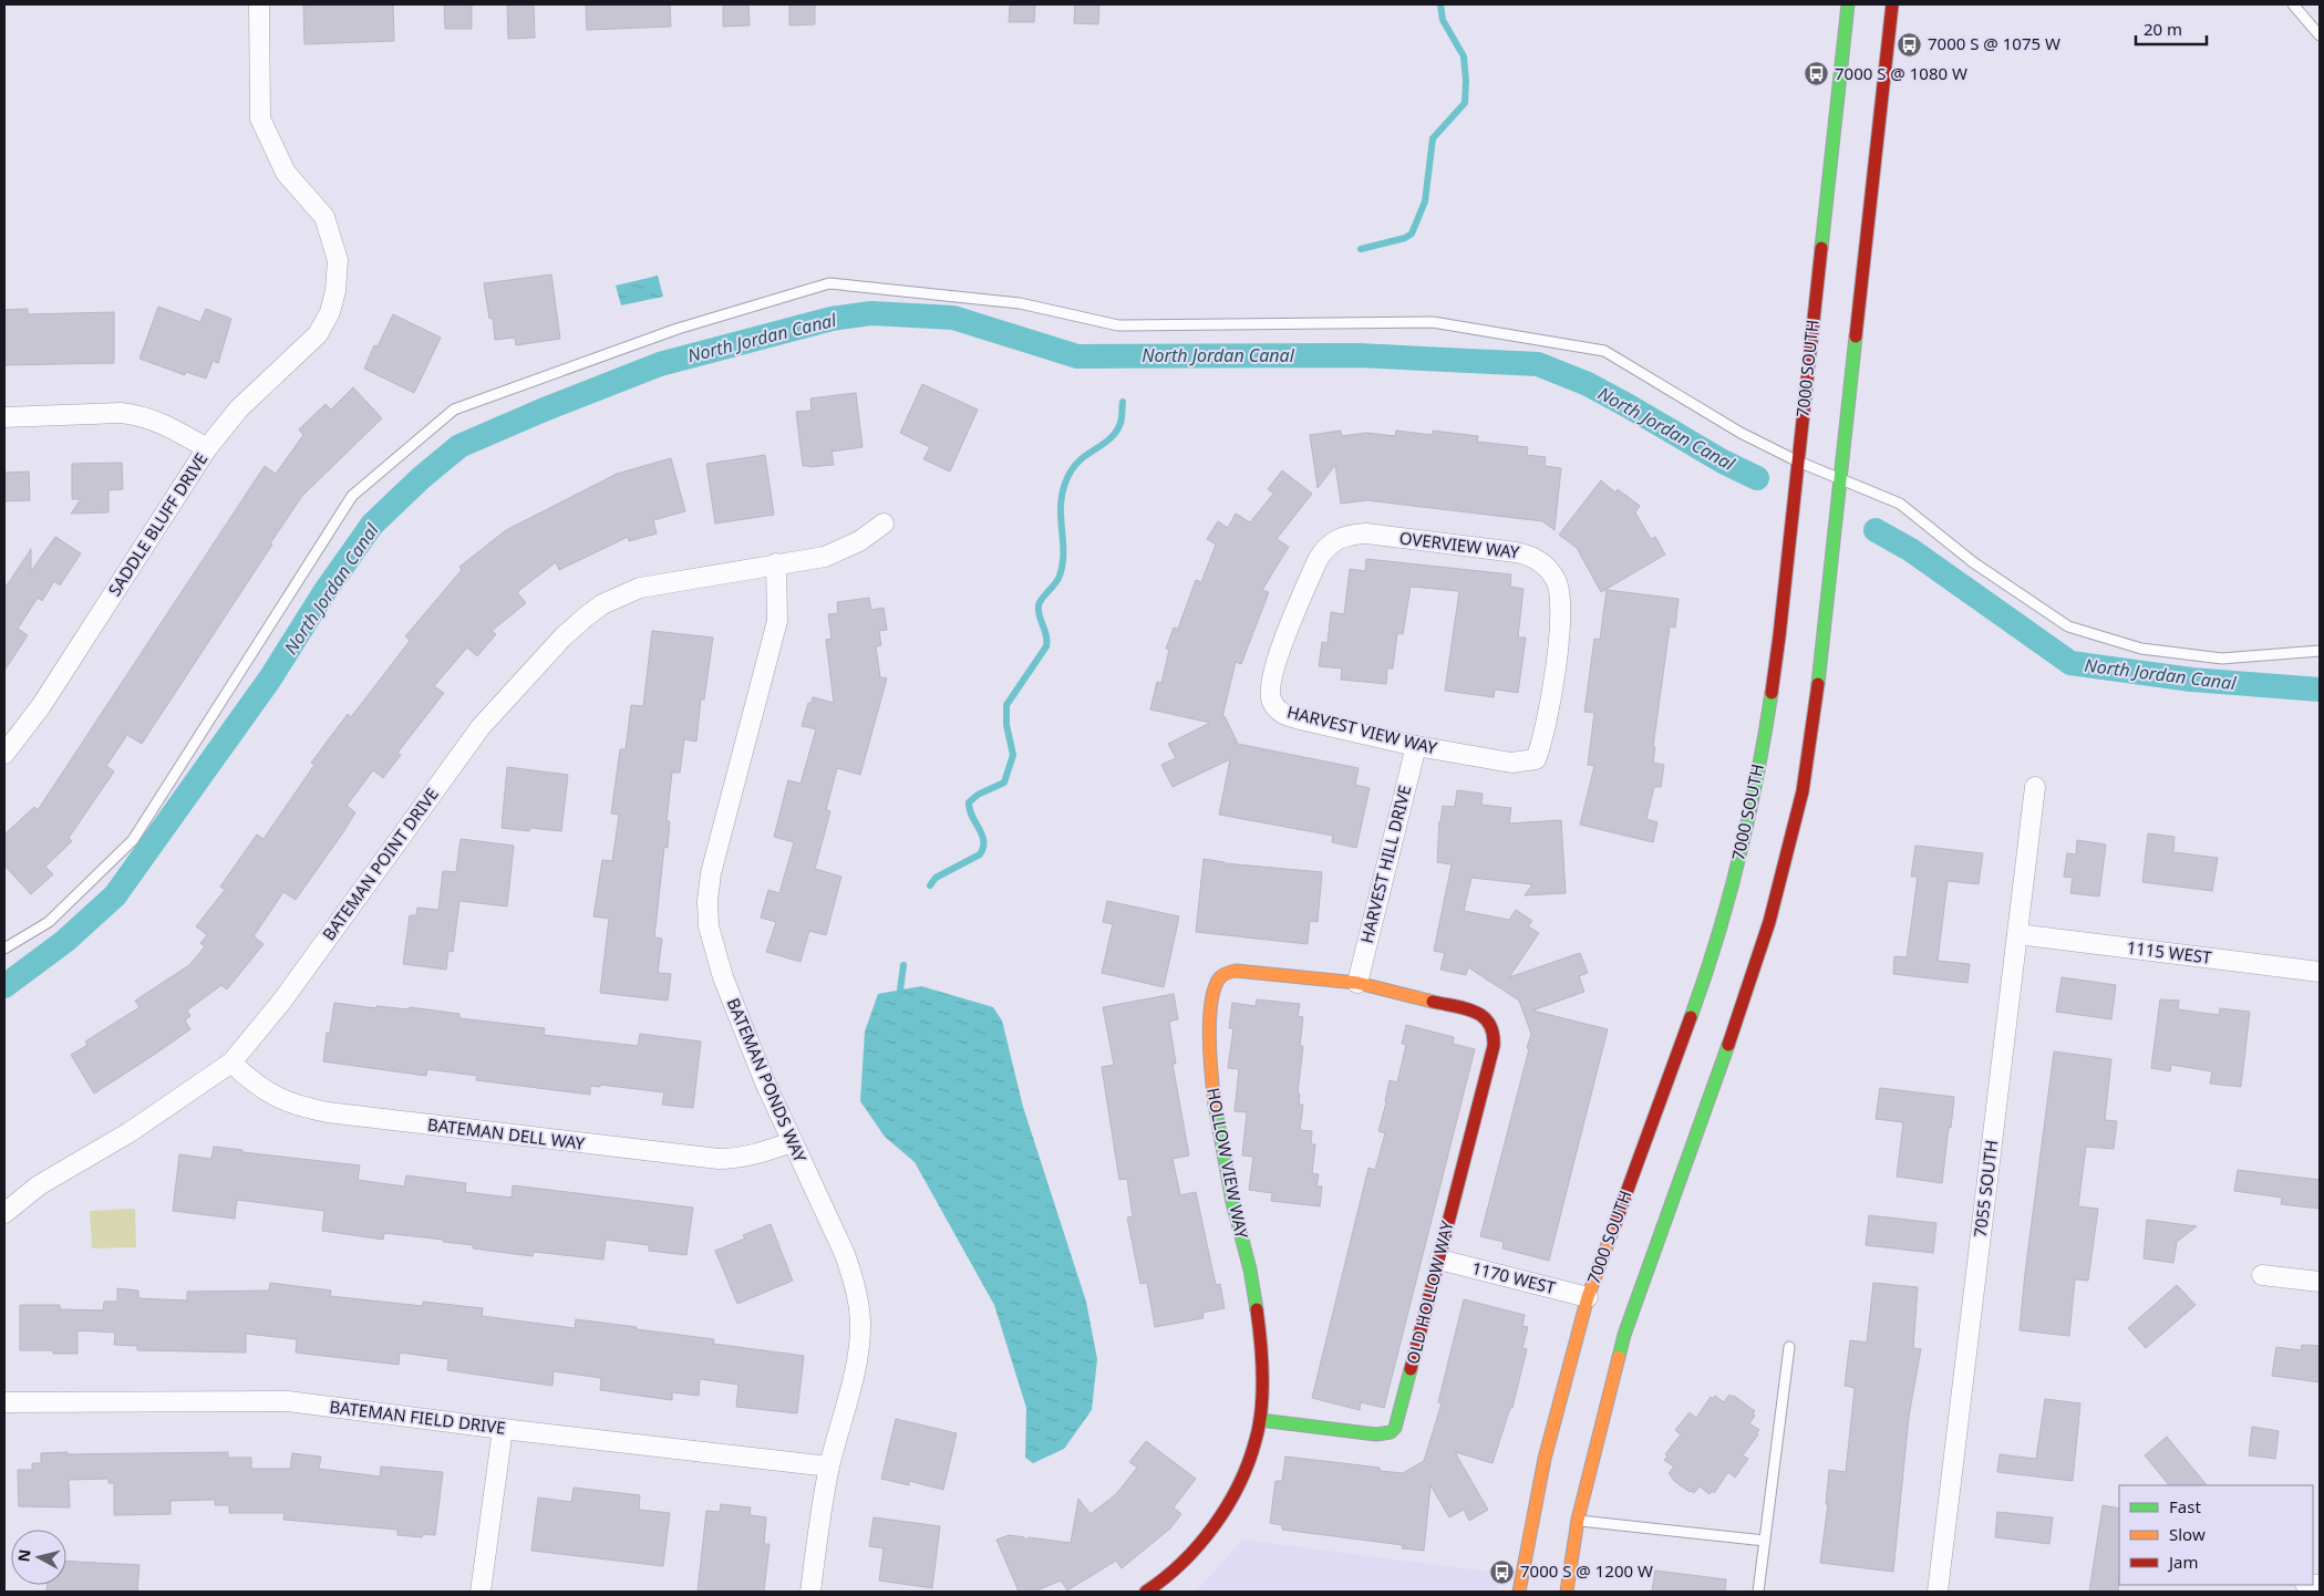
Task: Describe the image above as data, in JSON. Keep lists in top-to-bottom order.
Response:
{
  "streets": {
    "main road": ["7000 SOUTH", "HOLLOW VIEW WAY", "OLD HOLLOW WAY"],
    "street": [
      "SADDLE BLUFF DRIVE",
      "OVERVIEW WAY",
      "HARVEST VIEW WAY",
      "BATEMAN POINT DRIVE",
      "HARVEST HILL DRIVE",
      "1115 WEST",
      "BATEMAN PONDS WAY",
      "BATEMAN DELL WAY",
      "7055 SOUTH",
      "1170 WEST",
      "BATEMAN FIELD DRIVE"
    ]
  },
  "crossings": [
    ["7000 SOUTH", "1170 WEST"],
    ["OVERVIEW WAY", "HARVEST VIEW WAY"],
    ["HARVEST VIEW WAY", "HARVEST HILL DRIVE"],
    ["BATEMAN POINT DRIVE", "BATEMAN PONDS WAY"],
    ["BATEMAN POINT DRIVE", "BATEMAN DELL WAY"],
    ["HARVEST HILL DRIVE", "HOLLOW VIEW WAY"],
    ["1115 WEST", "7055 SOUTH"],
    ["BATEMAN PONDS WAY", "BATEMAN DELL WAY"],
    ["BATEMAN PONDS WAY", "BATEMAN FIELD DRIVE"],
    ["HOLLOW VIEW WAY", "OLD HOLLOW WAY"],
    ["1170 WEST", "OLD HOLLOW WAY"]
  ],
  "water": ["North Jordan Canal"],
  "places": {
    "bus stop": ["7000 S @ 1075 W", "7000 S @ 1080 W", "7000 S @ 1200 W"]
  },
  "legend": ["Fast", "Slow", "Jam"],
  "scale_bar": "20 m",
  "north": "left"
}
